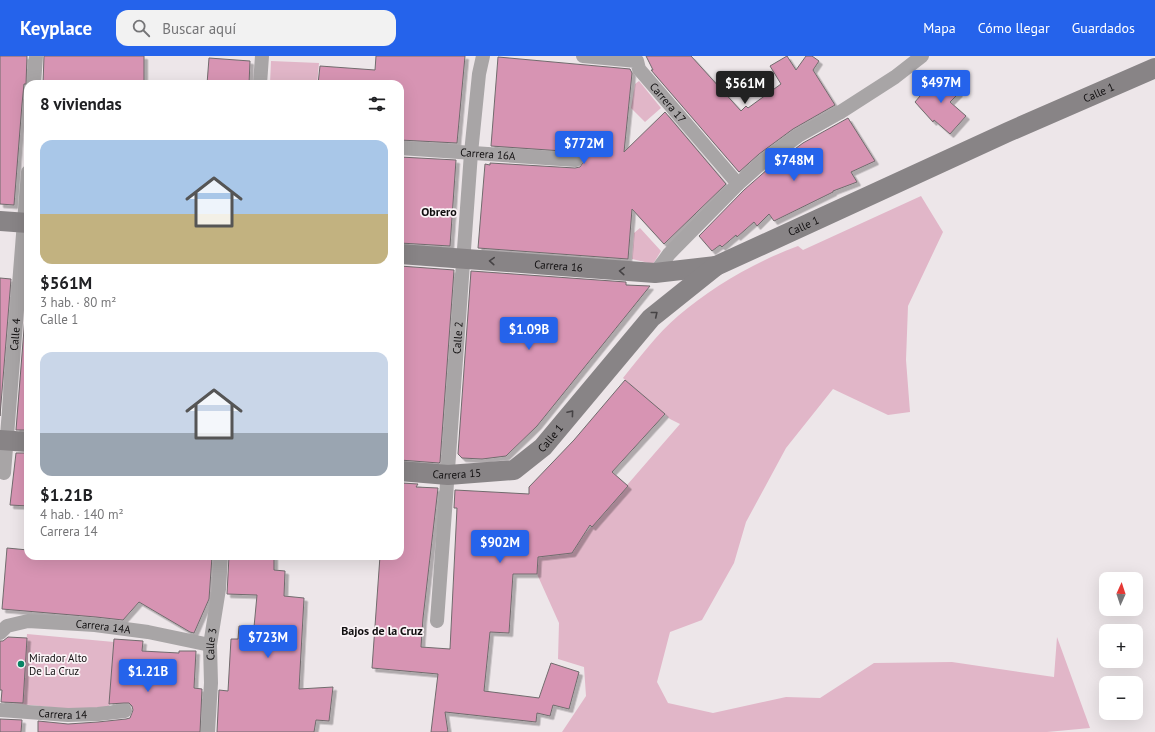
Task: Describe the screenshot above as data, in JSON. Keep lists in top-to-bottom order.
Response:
{
  "streets": {
    "street": [
      "Calle 1",
      "Carrera 17",
      "Carrera 16A",
      "Carrera 16",
      "Calle 4",
      "Calle 2",
      "Carrera 15",
      "Carrera 14A",
      "Calle 3",
      "Carrera 14"
    ]
  },
  "crossings": [
    ["Calle 1", "Carrera 16"],
    ["Calle 1", "Carrera 15"],
    ["Carrera 16A", "Calle 2"],
    ["Carrera 16", "Calle 2"],
    ["Calle 2", "Carrera 15"],
    ["Carrera 14A", "Calle 3"]
  ],
  "one_way": ["Calle 1", "Carrera 16"],
  "districts": ["Obrero", "Bajos de la Cruz"],
  "places": ["Mirador Alto De La Cruz"],
  "north": "top",
  "page": {
    "header": "Keyplace",
    "search": "Buscar aquí",
    "nav": ["Mapa", "Cómo llegar", "Guardados"],
    "price": [
      "$497M",
      "$561M",
      "$772M",
      "$748M",
      "$1.09B",
      "$902M",
      "$723M",
      "$1.21B"
    ],
    "heading": "8 viviendas",
    "list": [
      {
        "name": "$561M",
        "note": "3 hab. · 80 m² · Calle 1"
      },
      {
        "name": "$1.21B",
        "note": "4 hab. · 140 m² · Carrera 14"
      }
    ],
    "map_buttons": ["+", "−"]
  }
}
